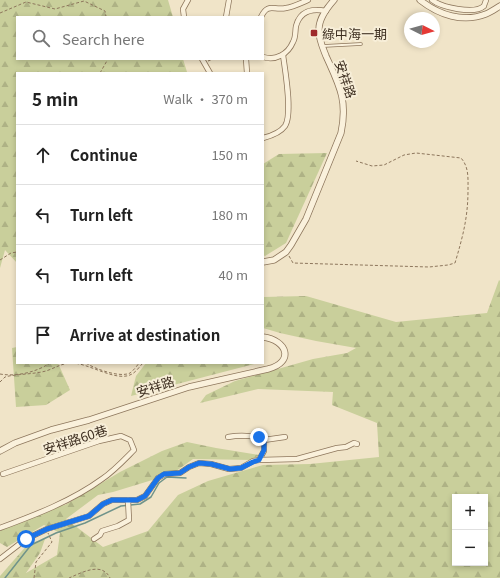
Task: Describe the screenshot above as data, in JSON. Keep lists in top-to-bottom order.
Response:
{
  "streets": {
    "street": ["安祥路", "安祥路60巷"]
  },
  "places": {
    "transit": ["綠中海一期"]
  },
  "north": "right",
  "page": {
    "search": "Search here",
    "heading": ["5 min", "Walk · 370 m"],
    "list": [
      ["Continue", "150 m"],
      ["Turn left", "180 m"],
      ["Turn left", "40 m"],
      "Arrive at destination"
    ],
    "map_buttons": ["+", "−"]
  }
}
